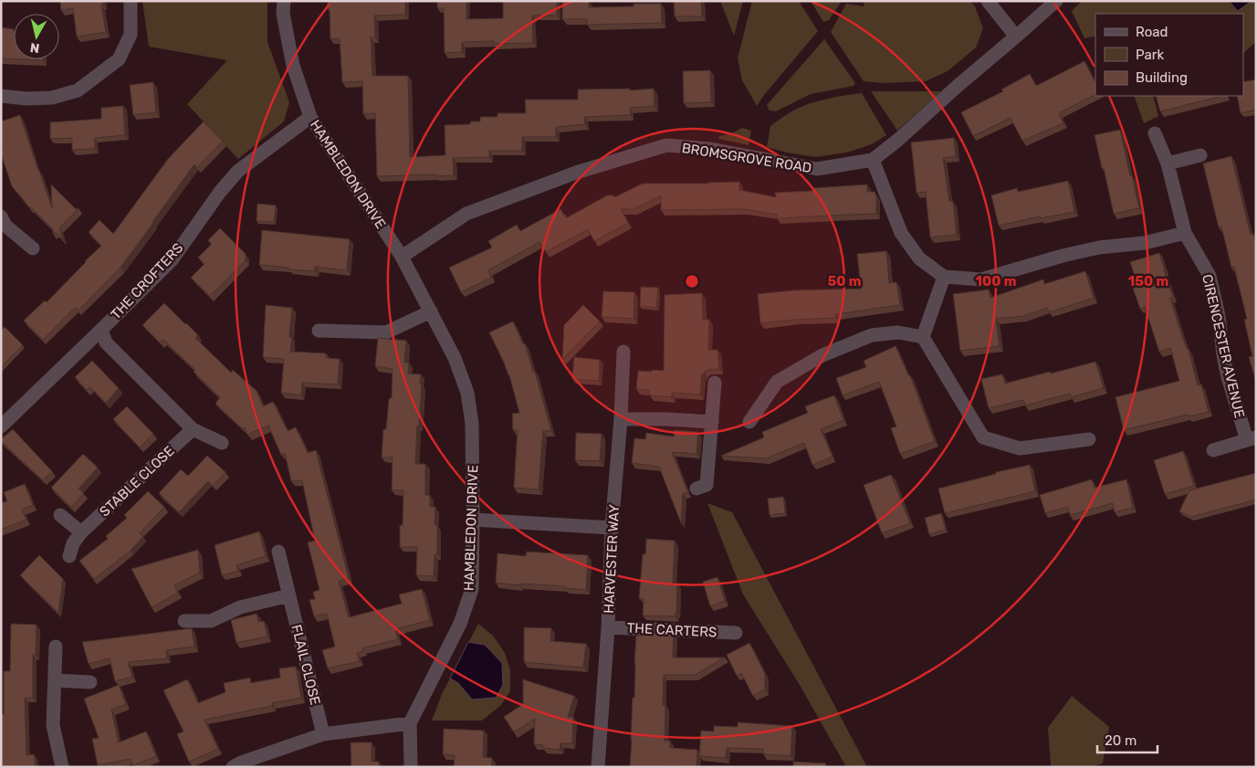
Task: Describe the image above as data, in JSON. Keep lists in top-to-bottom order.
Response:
{
  "streets": {
    "street": [
      "BROMSGROVE ROAD",
      "HAMBLEDON DRIVE",
      "THE CROFTERS",
      "CIRENCESTER AVENUE",
      "STABLE CLOSE",
      "HARVESTER WAY",
      "THE CARTERS",
      "FLAIL CLOSE"
    ]
  },
  "crossings": [
    ["BROMSGROVE ROAD", "HAMBLEDON DRIVE"],
    ["HAMBLEDON DRIVE", "THE CROFTERS"],
    ["HARVESTER WAY", "THE CARTERS"]
  ],
  "legend": ["Road", "Park", "Building"],
  "scale_bar": "20 m",
  "north": "bottom",
  "rings": ["50 m", "100 m", "150 m"]
}
